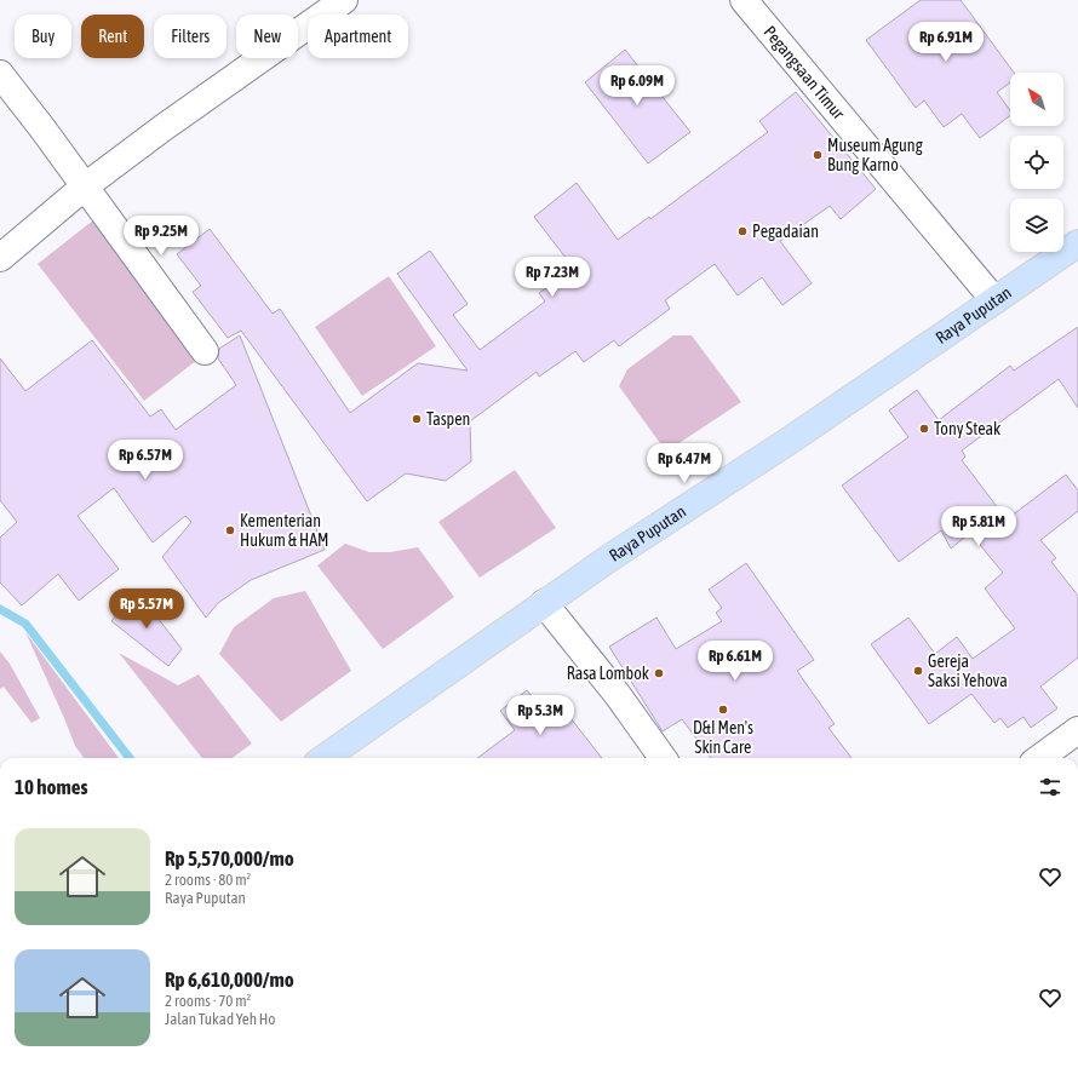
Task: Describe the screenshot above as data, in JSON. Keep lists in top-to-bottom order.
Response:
{
  "streets": {
    "main road": ["Raya Puputan"],
    "street": ["Pegangsaan Timur"]
  },
  "crossings": [
    ["Pegangsaan Timur", "Raya Puputan"]
  ],
  "places": [
    "Museum Agung Bung Karno",
    "Pegadaian",
    "Taspen",
    "Tony Steak",
    "Kementerian Hukum & HAM",
    "Gereja Saksi Yehova",
    "Rasa Lombok",
    "D&I Men's Skin Care"
  ],
  "north": "top left",
  "page": {
    "chip": [
      "Buy",
      "Rent",
      "Filters",
      "New",
      "Apartment"
    ],
    "price": [
      "Rp 6.91M",
      "Rp 6.09M",
      "Rp 9.25M",
      "Rp 7.23M",
      "Rp 6.57M",
      "Rp 6.47M",
      "Rp 5.81M",
      "Rp 5.57M",
      "Rp 6.61M",
      "Rp 5.3M"
    ],
    "heading": "10 homes",
    "list": [
      {
        "name": "Rp 5,570,000/mo",
        "note": "2 rooms · 80 m² · Raya Puputan"
      },
      {
        "name": "Rp 6,610,000/mo",
        "note": "2 rooms · 70 m² · Jalan Tukad Yeh Ho"
      }
    ]
  }
}
